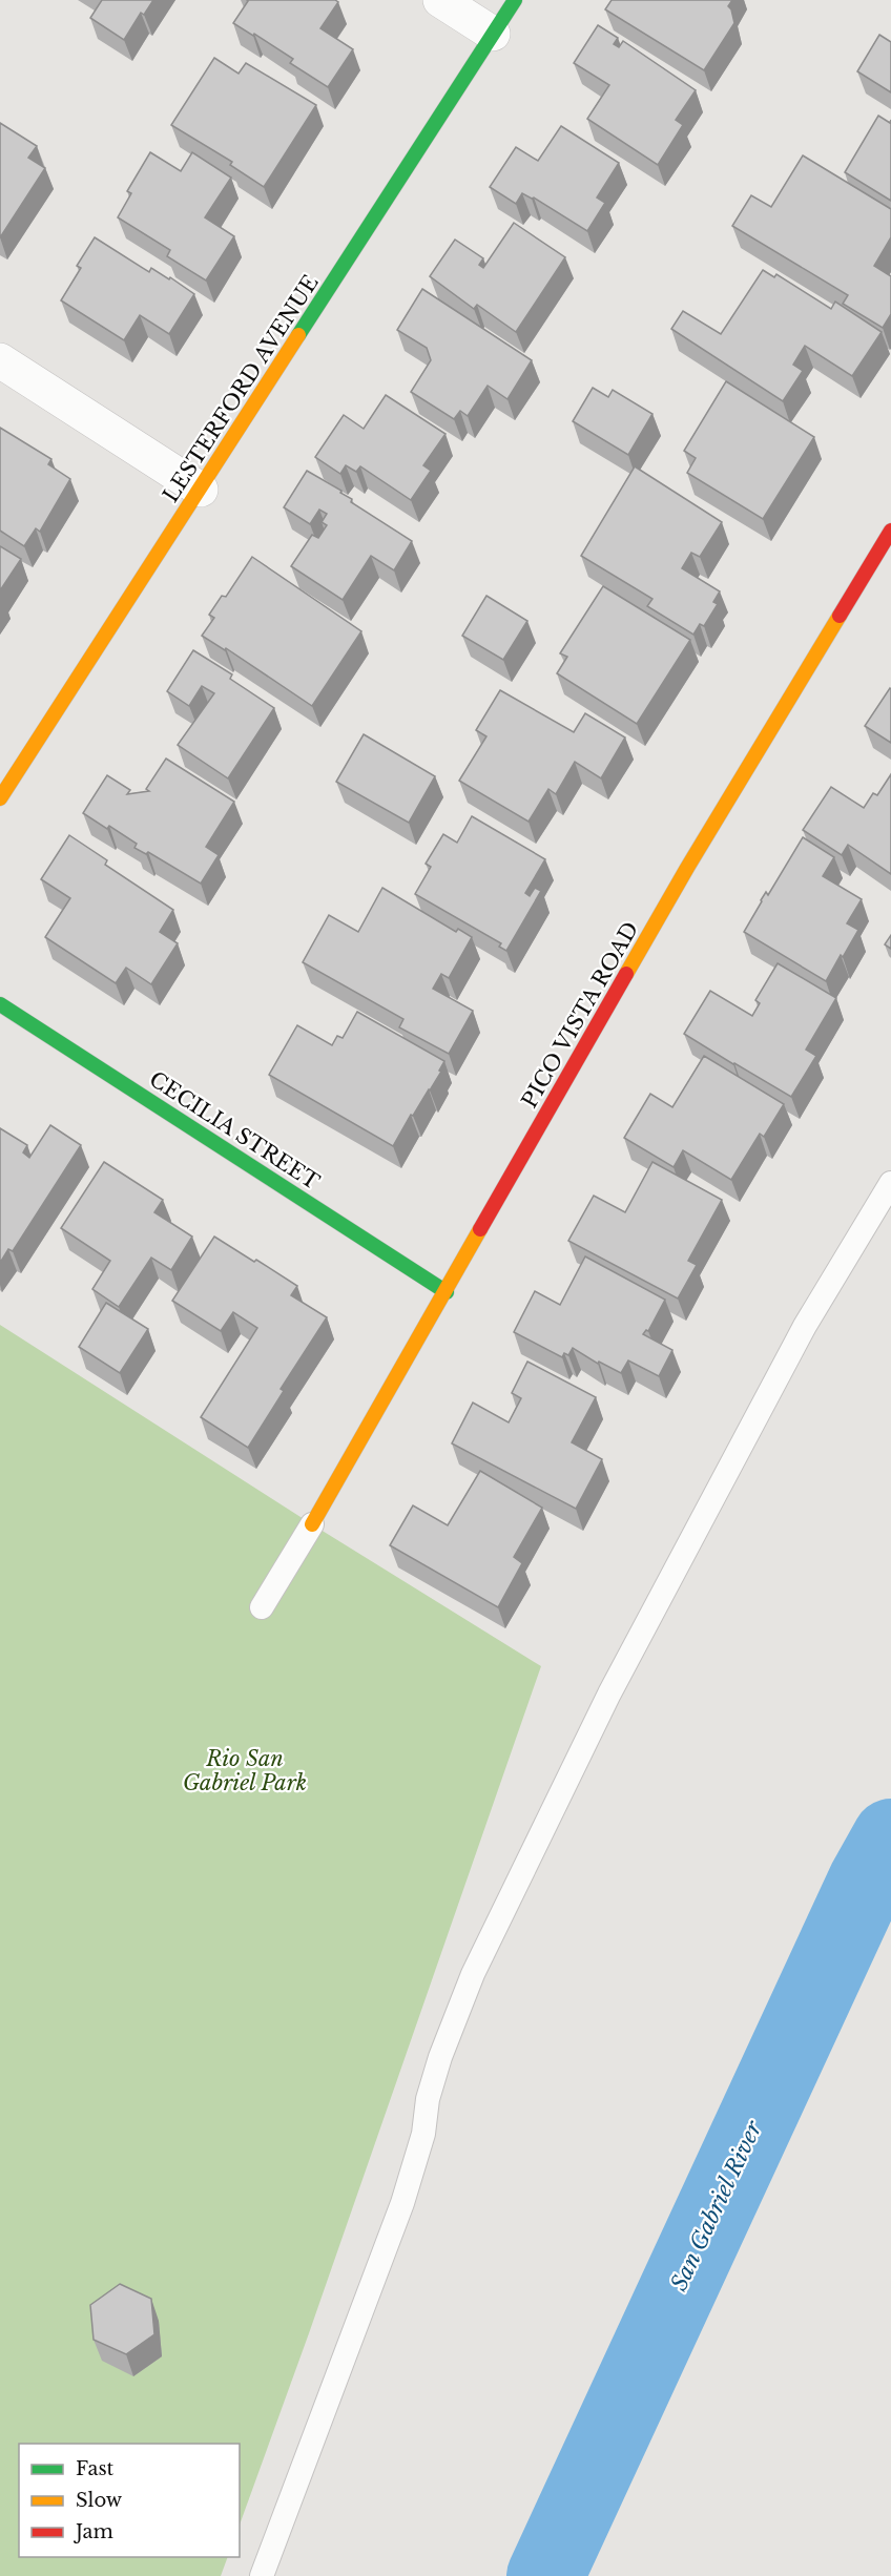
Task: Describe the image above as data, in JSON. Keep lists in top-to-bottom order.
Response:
{
  "streets": {
    "street": ["LESTERFORD AVENUE", "PICO VISTA ROAD", "CECILIA STREET"]
  },
  "crossings": [
    ["PICO VISTA ROAD", "CECILIA STREET"]
  ],
  "water": ["San Gabriel River"],
  "parks": ["Rio San Gabriel Park"],
  "legend": ["Fast", "Slow", "Jam"]
}
